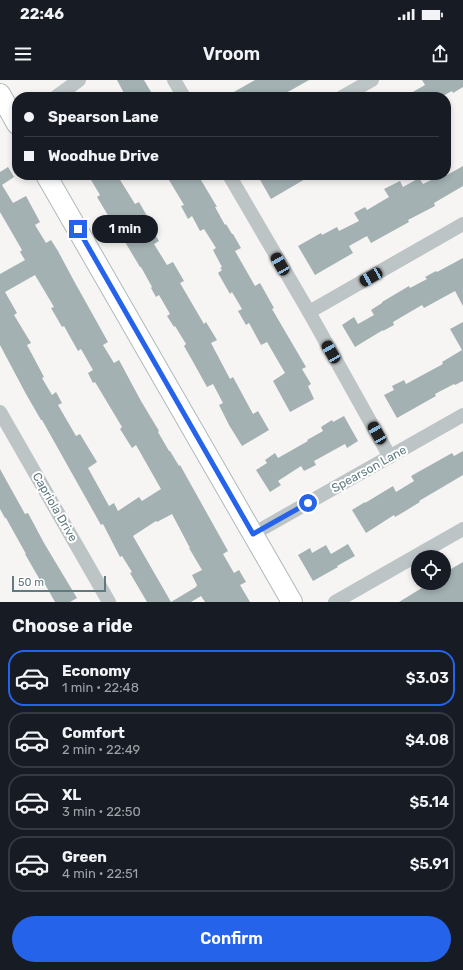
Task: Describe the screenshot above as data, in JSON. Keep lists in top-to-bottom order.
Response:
{
  "streets": {
    "street": ["Spearson Lane", "Capriola Drive"]
  },
  "scale_bar": "50 m",
  "page": {
    "status": "22:46",
    "header": "Vroom",
    "banner": ["Spearson Lane", "Woodhue Drive"],
    "bubble": "1 min",
    "scale": "50 m",
    "heading": "Choose a ride",
    "list": [
      {
        "name": "Economy",
        "note": "1 min · 22:48",
        "value": "$3.03"
      },
      {
        "name": "Comfort",
        "note": "2 min · 22:49",
        "value": "$4.08"
      },
      {
        "name": "XL",
        "note": "3 min · 22:50",
        "value": "$5.14"
      },
      {
        "name": "Green",
        "note": "4 min · 22:51",
        "value": "$5.91"
      }
    ],
    "buttons": "Confirm"
  }
}
